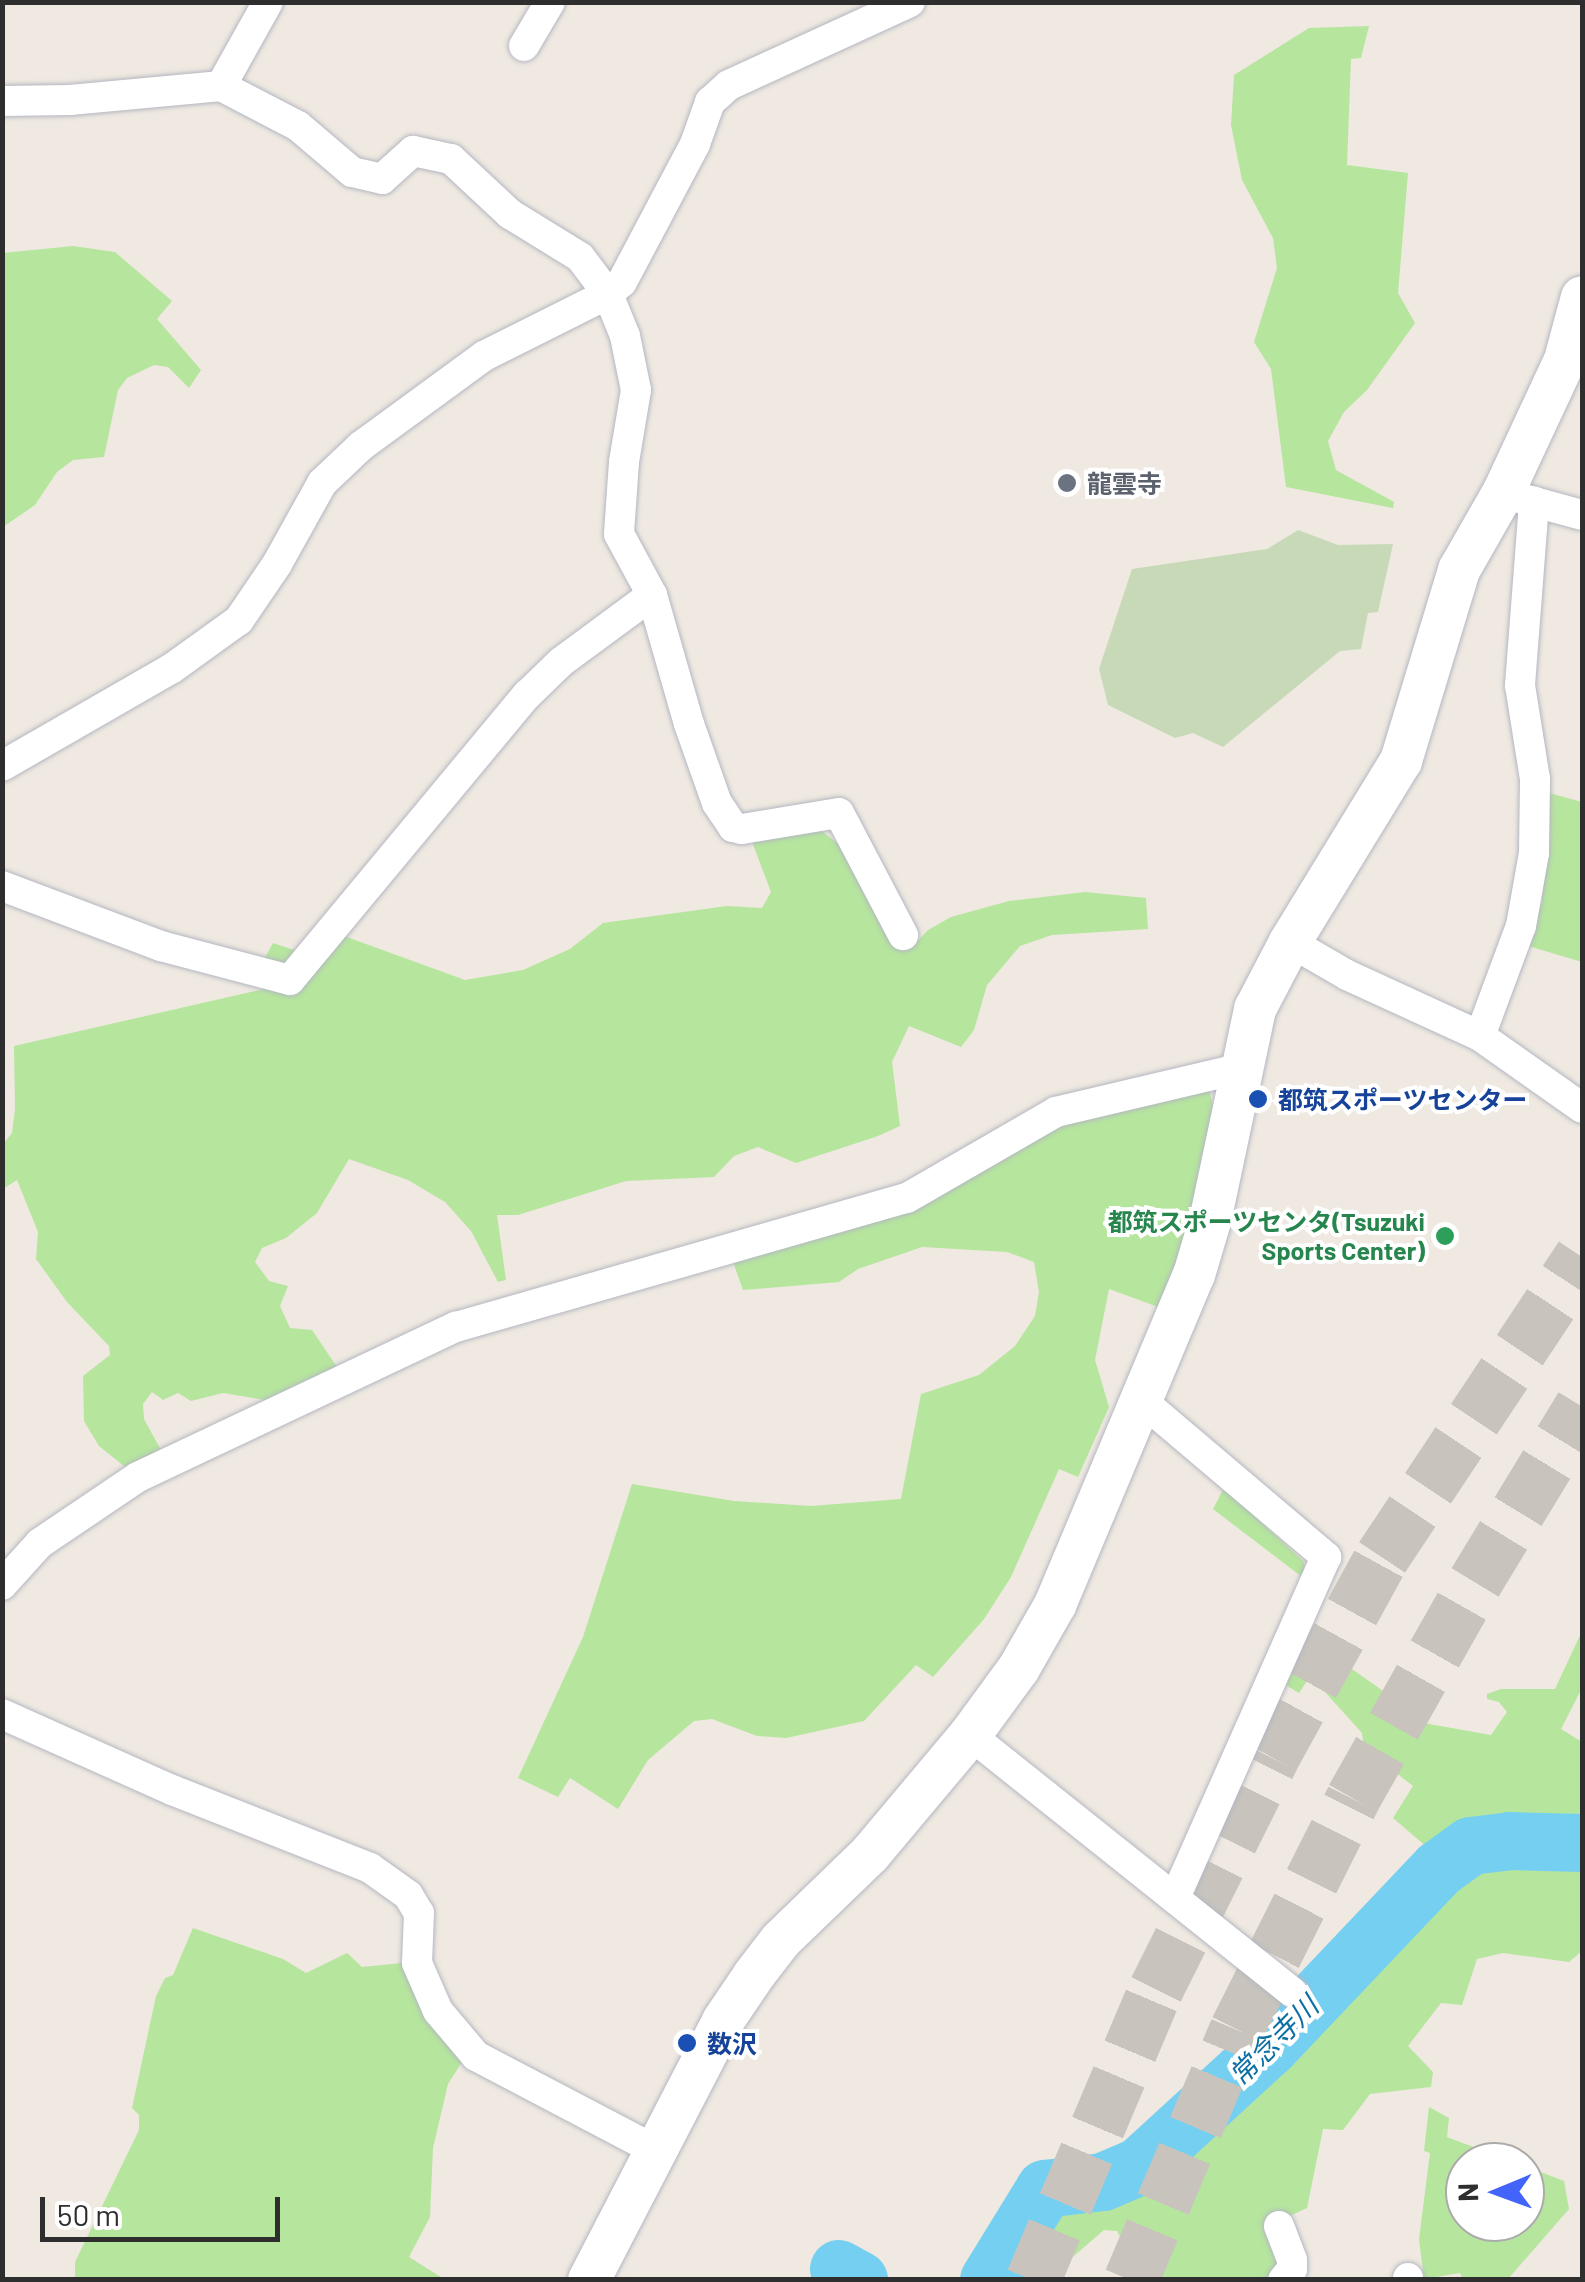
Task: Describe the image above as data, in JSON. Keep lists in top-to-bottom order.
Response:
{
  "water": ["常念寺川"],
  "places": [
    "龍雲寺",
    "都筑スポーツセンター",
    "都筑スポーツセンタ(Tsuzuki Sports Center)",
    "数沢"
  ],
  "scale_bar": "50 m",
  "north": "left"
}
